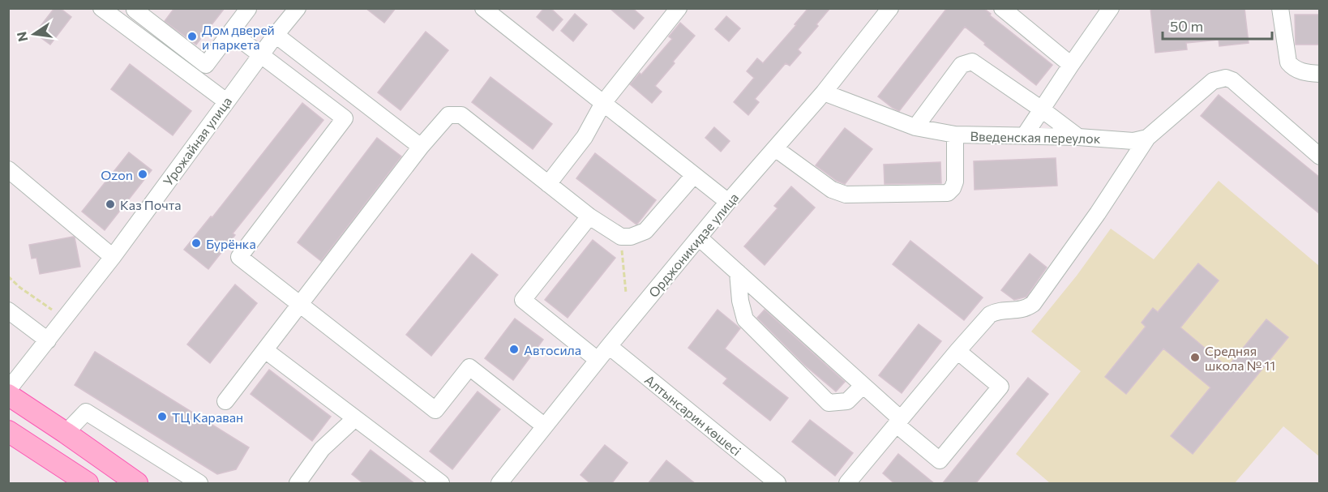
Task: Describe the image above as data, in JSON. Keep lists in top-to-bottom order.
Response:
{
  "streets": {
    "street": [
      "Введенская переулок",
      "Урожайная улица",
      "Орджоникидзе улица",
      "Алтынсарин көшесі"
    ]
  },
  "crossings": [
    ["Введенская переулок", "Орджоникидзе улица"],
    ["Орджоникидзе улица", "Алтынсарин көшесі"]
  ],
  "places": [
    "Дом дверей и паркета",
    "Ozon",
    "Каз Почта",
    "Бурёнка",
    "Автосила",
    "Средняя школа № 11",
    "ТЦ Караван"
  ],
  "scale_bar": "50 m",
  "north": "left"
}
